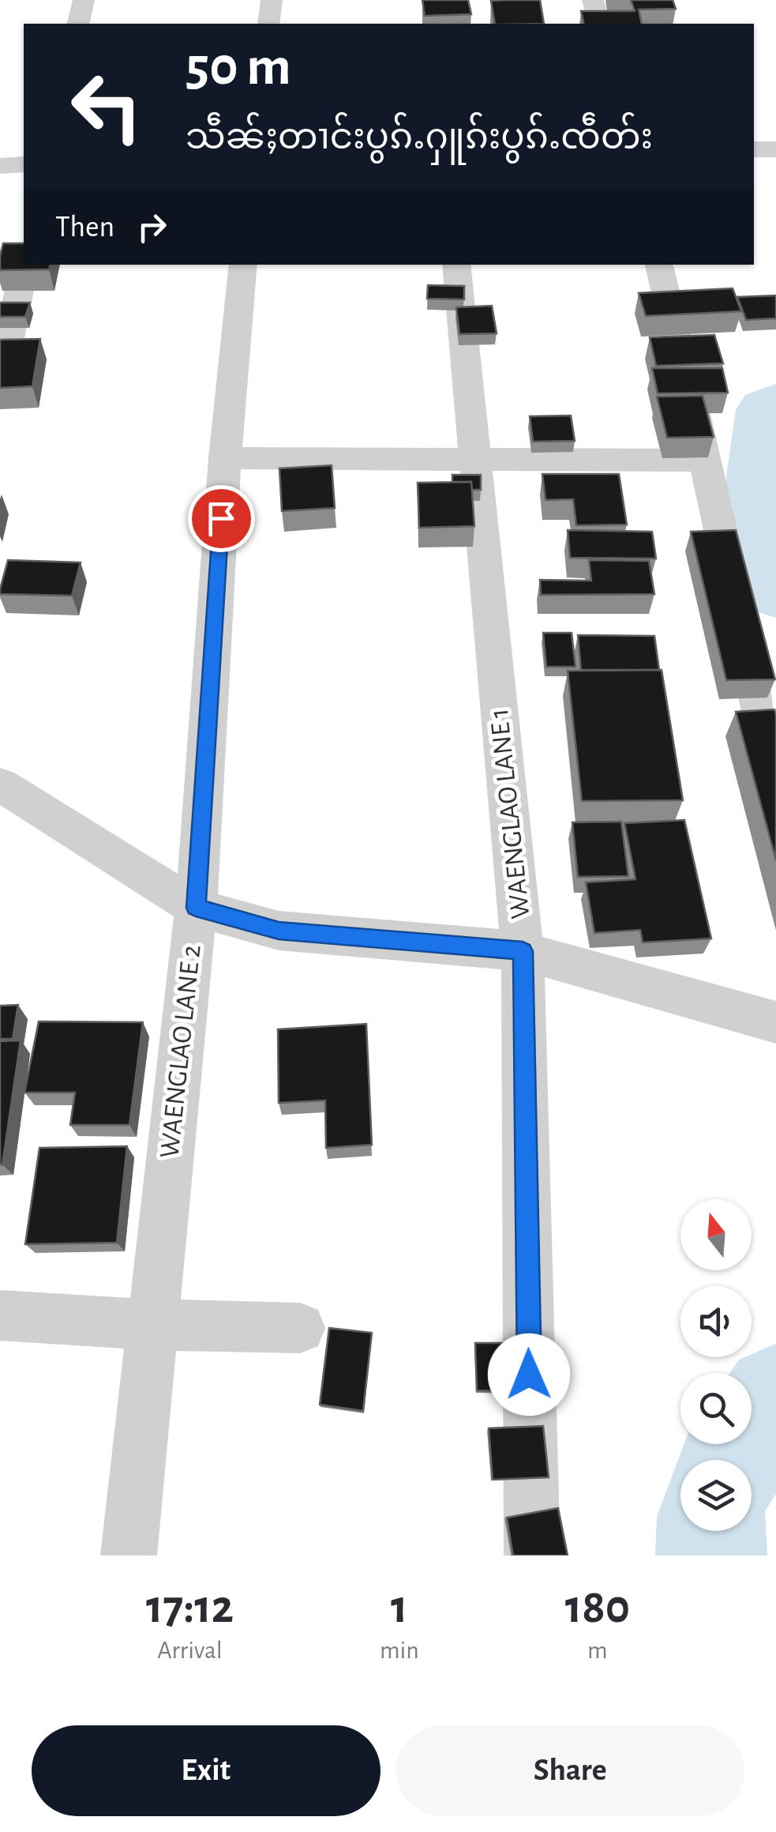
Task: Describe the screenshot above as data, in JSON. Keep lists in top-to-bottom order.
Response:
{
  "streets": {
    "street": ["WAENGLAO LANE 1", "WAENGLAO LANE 2"]
  },
  "north": "top",
  "page": {
    "turn": ["50 m", "သဵၼ်ႈတၢင်းပွၵ်ႉႁူၵ်းပွၵ်ႉၸဵတ်း"],
    "then": "Then",
    "eta": [
      "17:12",
      "Arrival",
      "1",
      "min",
      "180",
      "m"
    ],
    "buttons": ["Exit", "Share"]
  }
}
